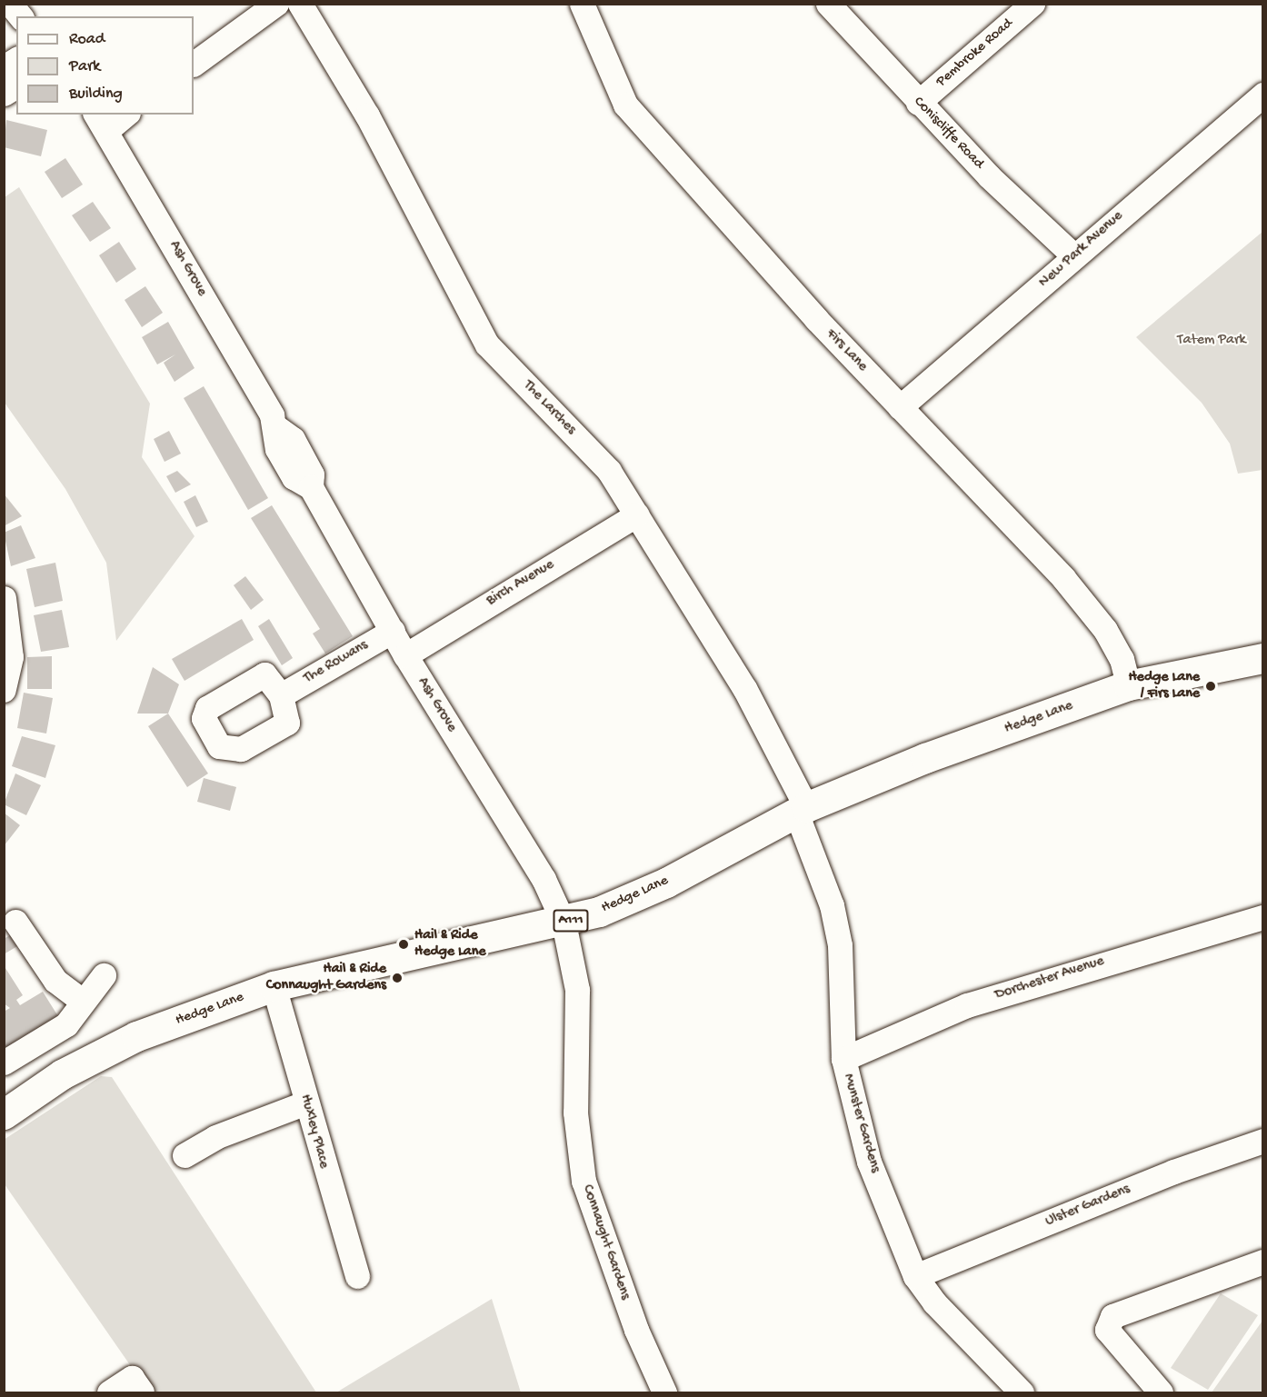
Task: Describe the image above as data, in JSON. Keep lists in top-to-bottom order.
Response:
{
  "streets": {
    "main road": ["Hedge Lane", "A111"],
    "street": [
      "Pembroke Road",
      "Coniscliffe Road",
      "New Park Avenue",
      "Ash Grove",
      "Firs Lane",
      "The Larches",
      "Birch Avenue",
      "The Rowans",
      "Dorchester Avenue",
      "Munster Gardens",
      "Huxley Place",
      "Ulster Gardens",
      "Connaught Gardens"
    ]
  },
  "crossings": [
    ["Pembroke Road", "Coniscliffe Road"],
    ["Coniscliffe Road", "New Park Avenue"],
    ["New Park Avenue", "Firs Lane"],
    ["Ash Grove", "Birch Avenue"],
    ["Ash Grove", "The Rowans"],
    ["Ash Grove", "Hedge Lane"],
    ["Ash Grove", "Connaught Gardens"],
    ["Firs Lane", "Hedge Lane"],
    ["The Larches", "Birch Avenue"],
    ["The Larches", "Hedge Lane"],
    ["The Larches", "Munster Gardens"],
    ["Hedge Lane", "Munster Gardens"],
    ["Hedge Lane", "Huxley Place"],
    ["Hedge Lane", "Connaught Gardens"],
    ["Dorchester Avenue", "Munster Gardens"],
    ["Munster Gardens", "Ulster Gardens"]
  ],
  "parks": ["Tatem Park"],
  "places": ["Hedge Lane / Firs Lane", "Hail & Ride Hedge Lane", "Hail & Ride Connaught Gardens"],
  "legend": ["Road", "Park", "Building"]
}
